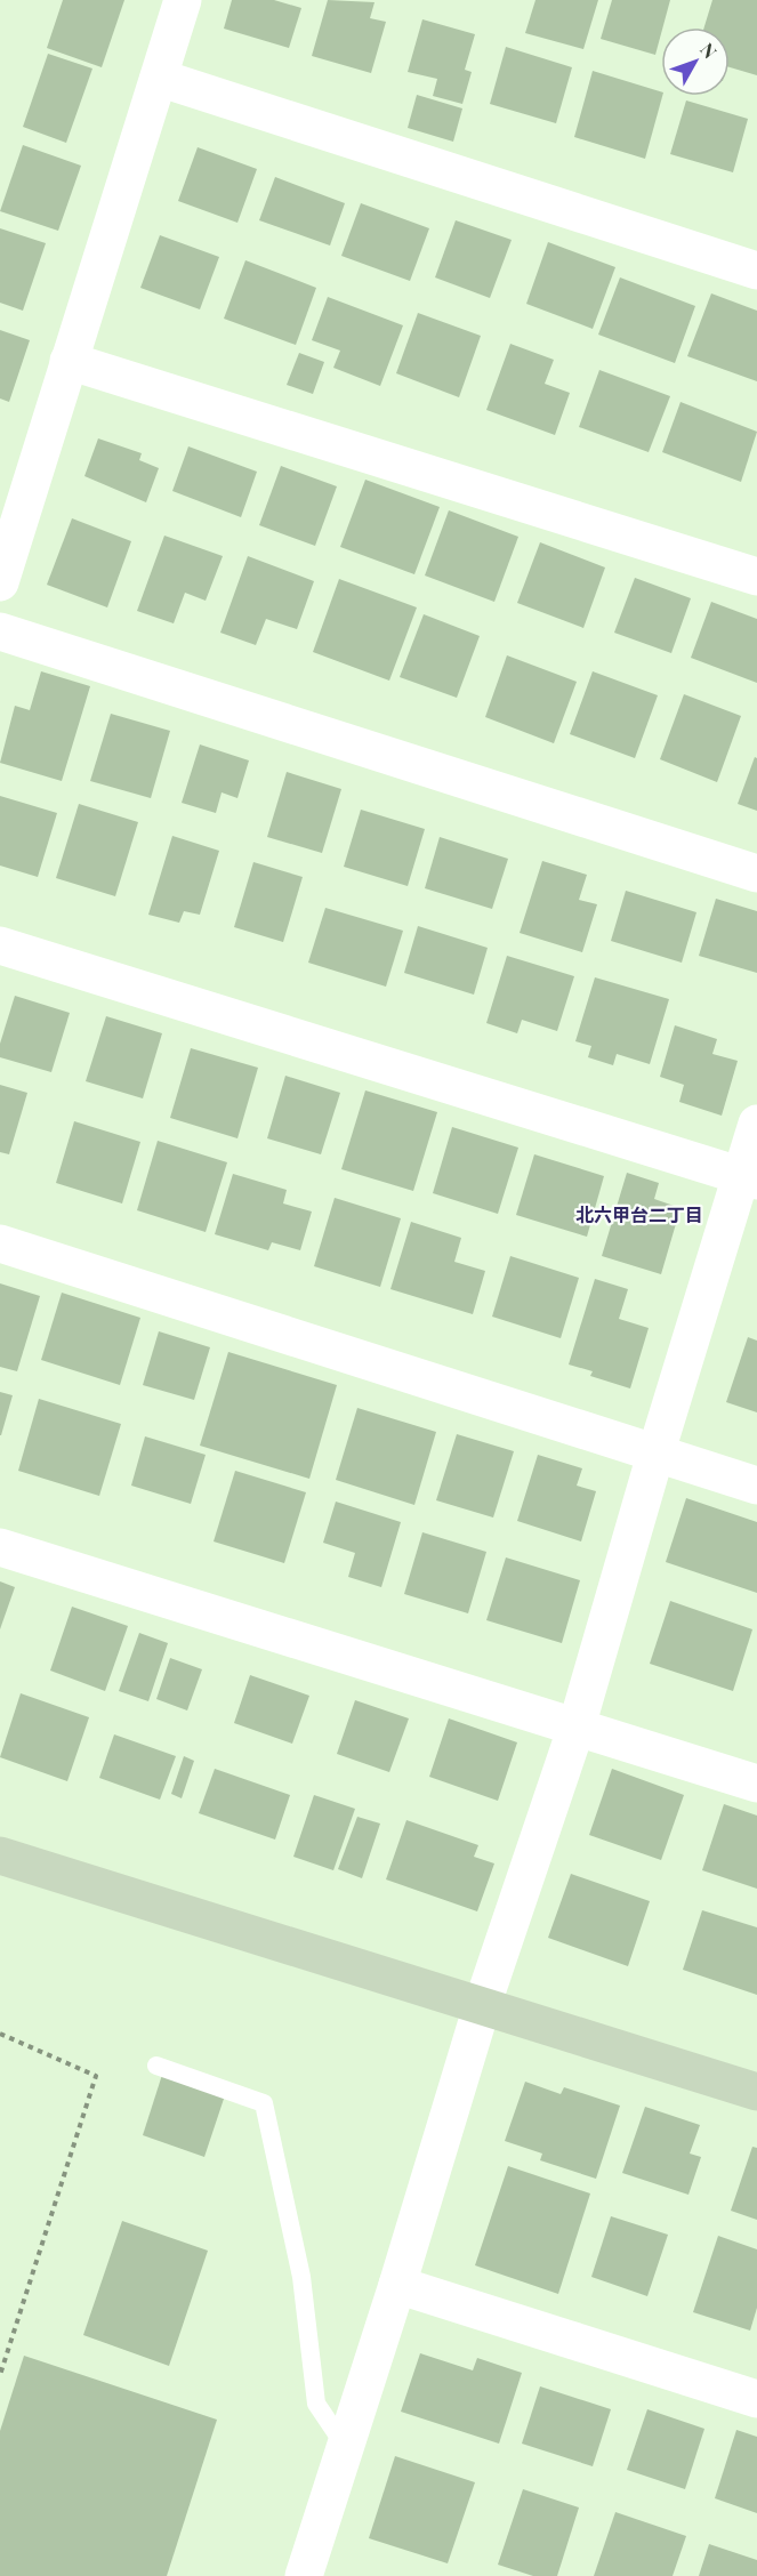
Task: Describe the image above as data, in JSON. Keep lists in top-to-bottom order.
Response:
{
  "districts": ["北六甲台二丁目"],
  "north": "top right"
}
